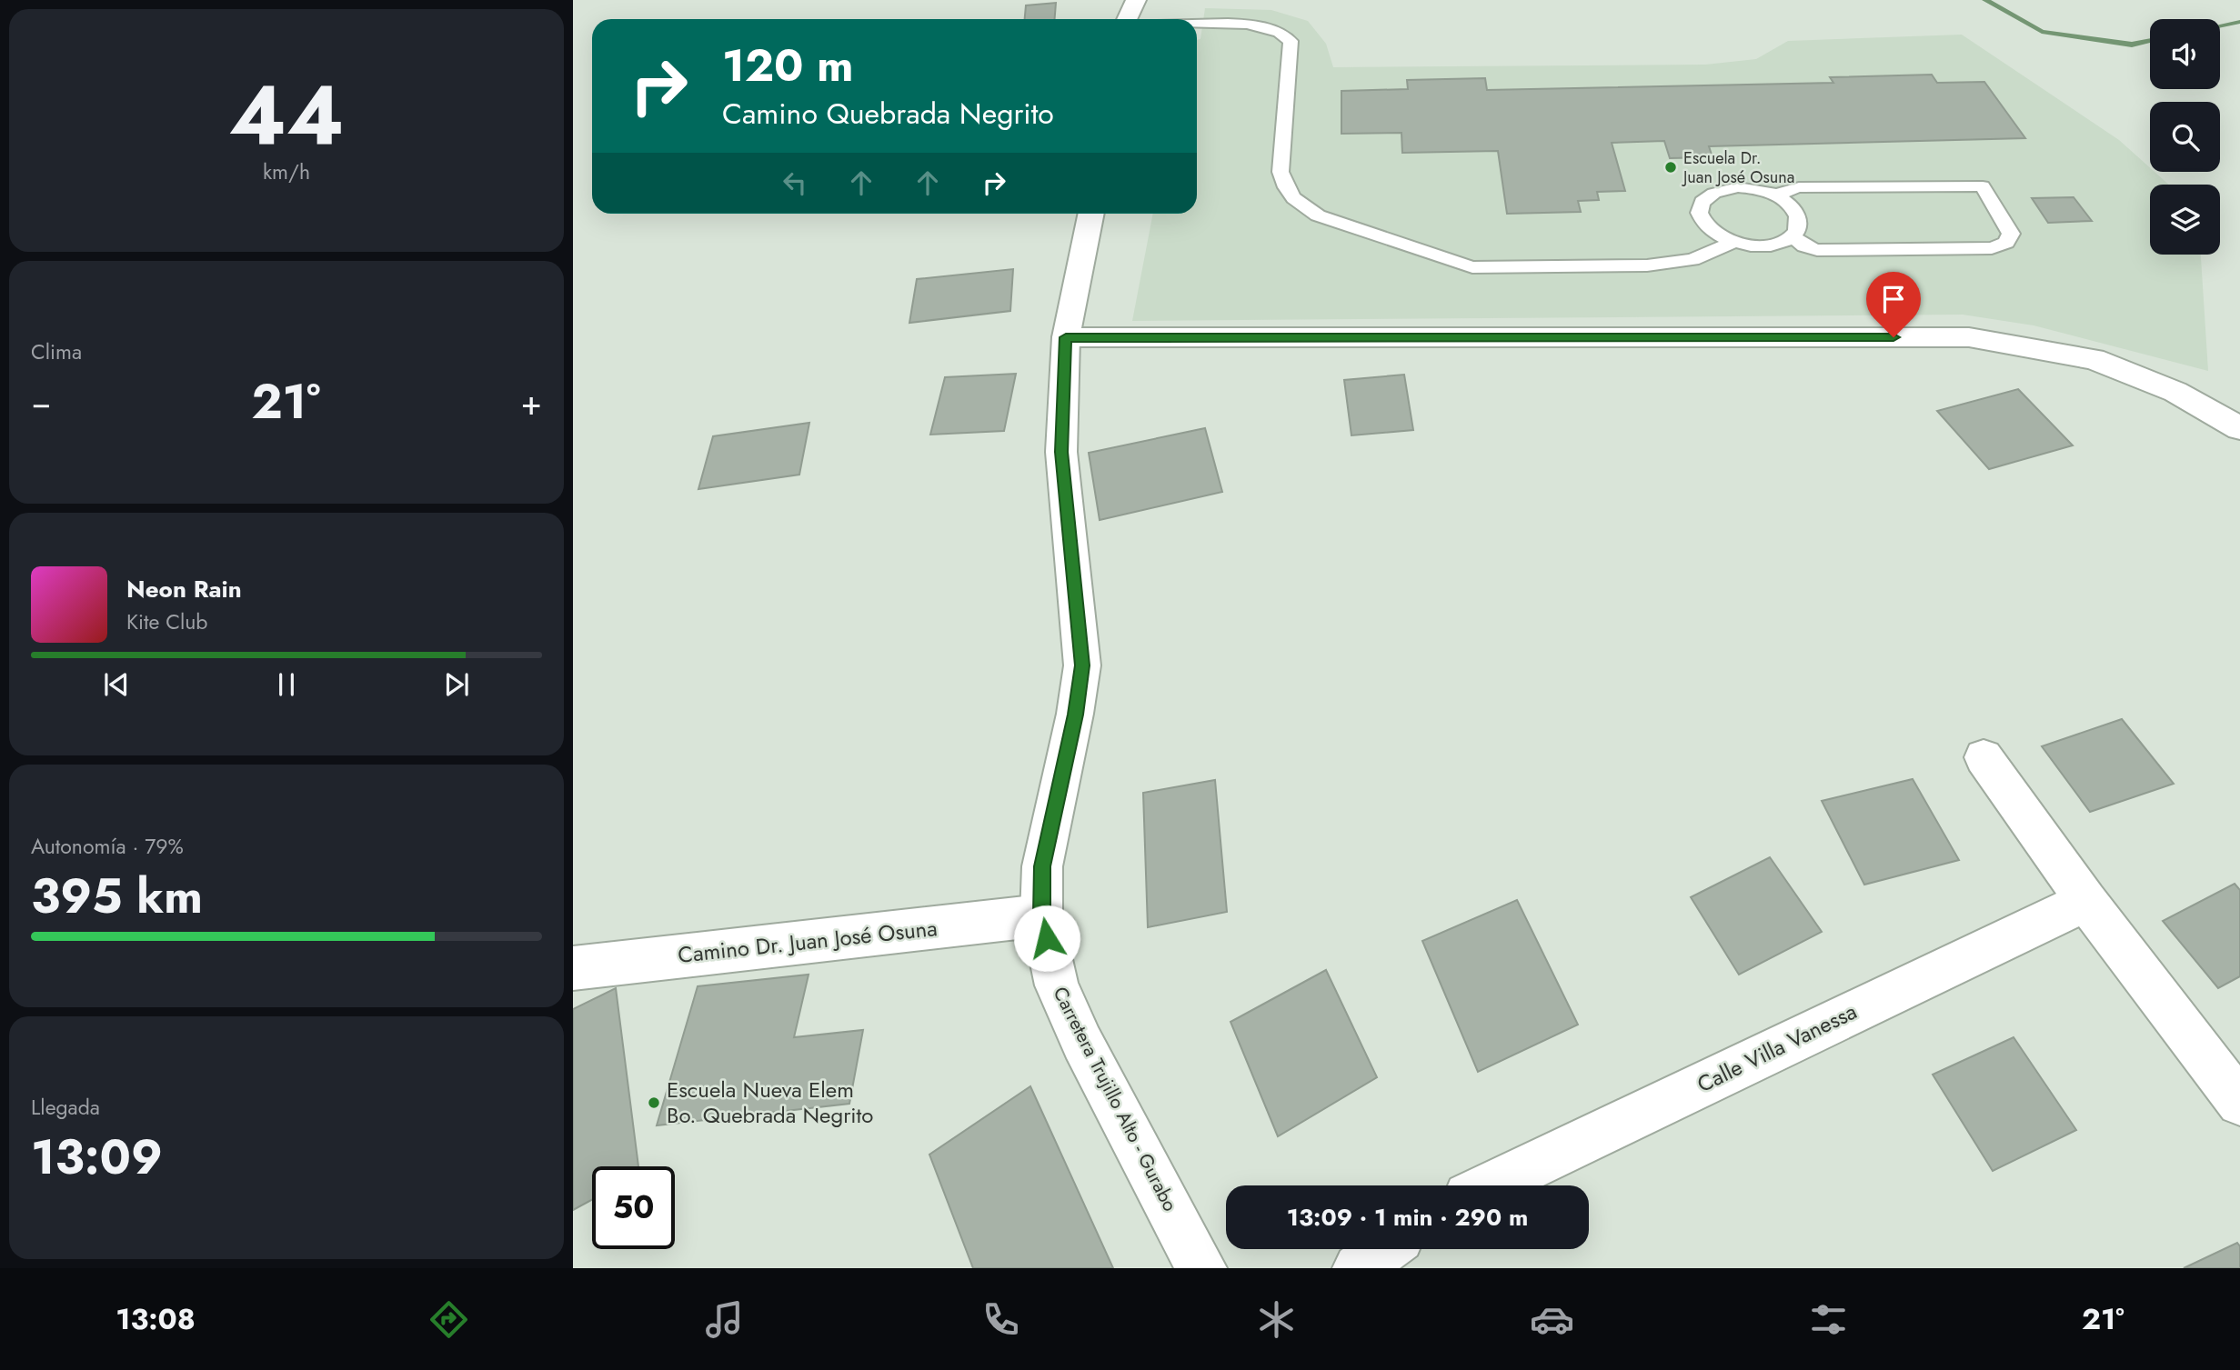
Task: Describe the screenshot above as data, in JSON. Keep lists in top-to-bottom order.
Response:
{
  "streets": {
    "street": ["Camino Dr. Juan José Osuna", "Calle Villa Vanessa", "Carretera Trujillo Alto - Gurabo"]
  },
  "crossings": [
    ["Camino Dr. Juan José Osuna", "Carretera Trujillo Alto - Gurabo"]
  ],
  "places": ["Escuela Dr. Juan José Osuna", "Escuela Nueva Elem Bo. Quebrada Negrito"],
  "page": {
    "tile": [
      ["44", "km/h"],
      "Clima",
      ["Autonomía · 79%", "395 km"],
      ["Llegada", "13:09"]
    ],
    "turn": ["120 m", "Camino Quebrada Negrito"],
    "heat": ["−", "21°", "+"],
    "song": ["Neon Rain", "Kite Club"],
    "limit": "50",
    "trip": "13:09 · 1 min · 290 m",
    "tabs": ["13:08", "21°"]
  }
}
